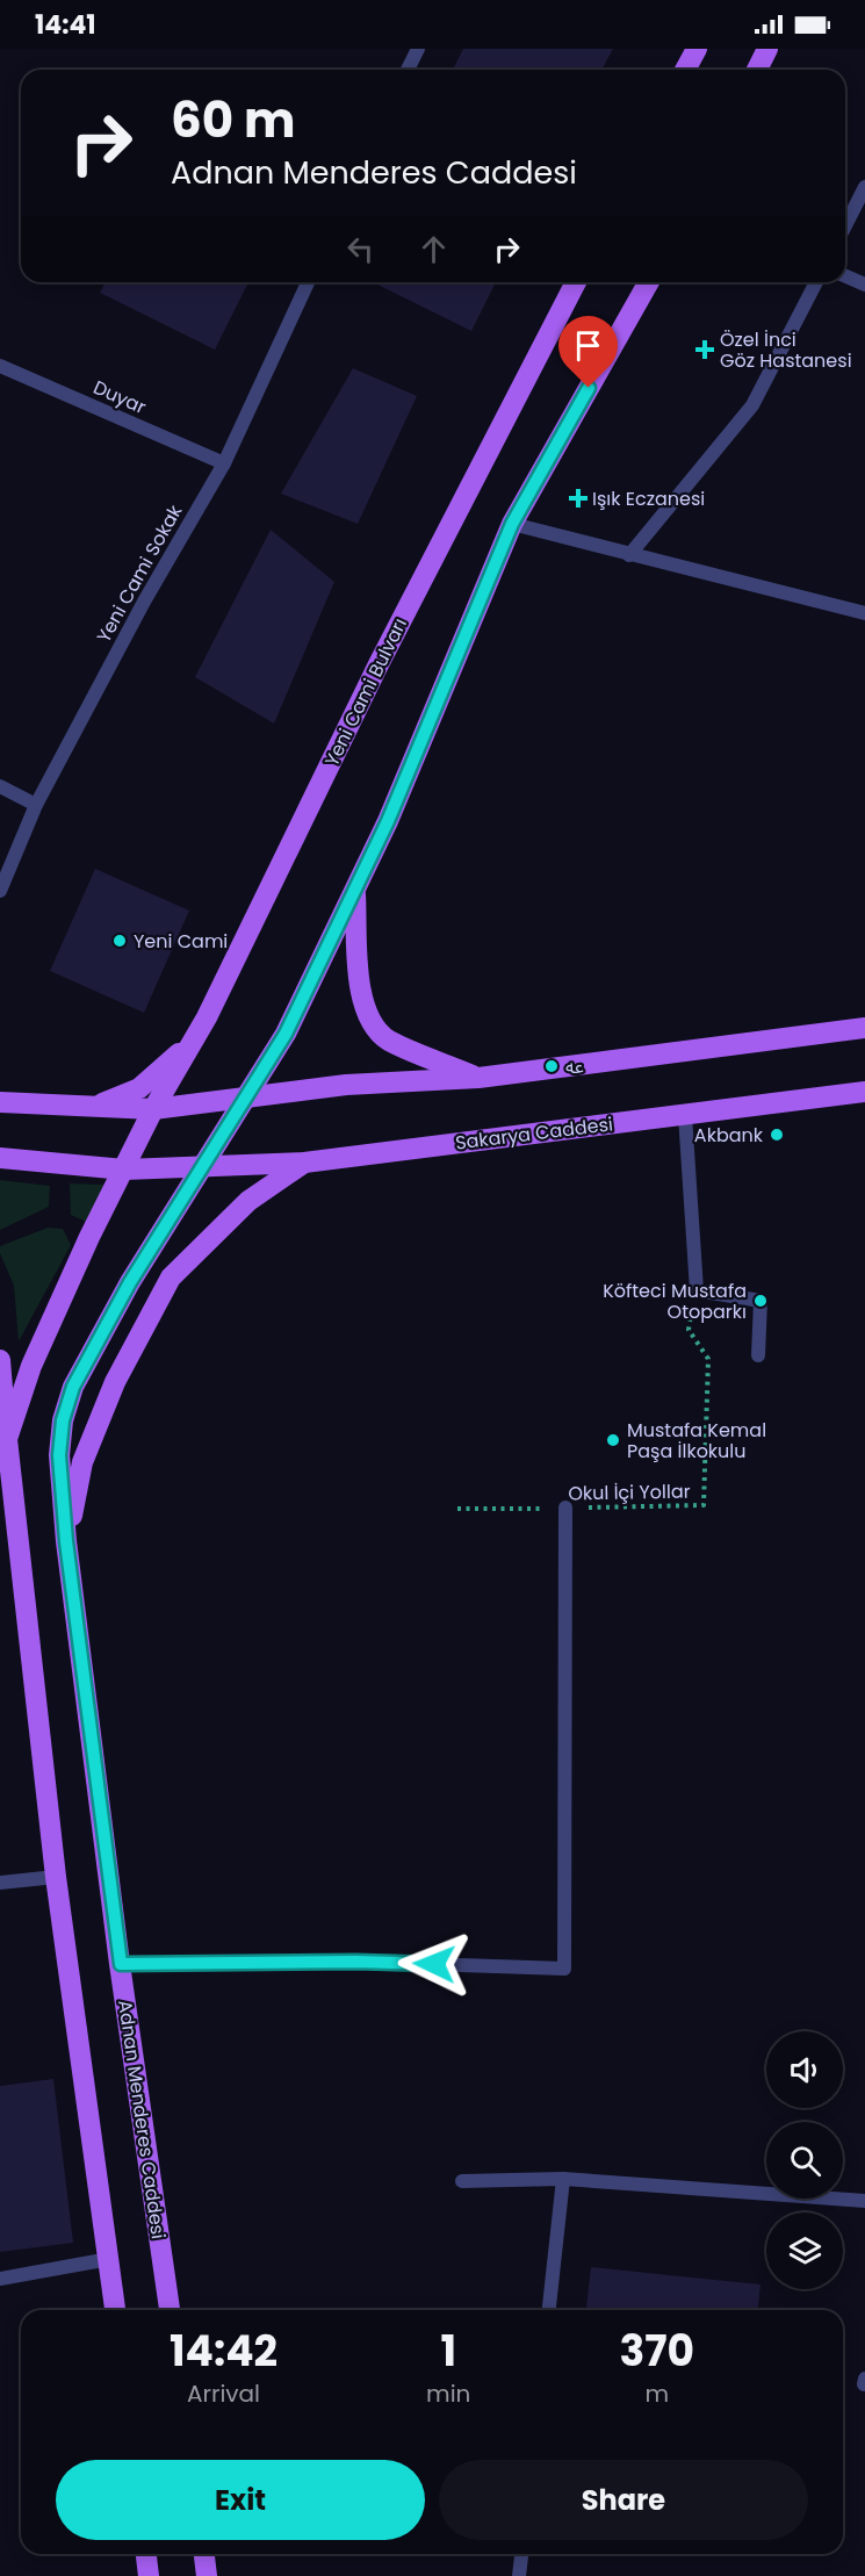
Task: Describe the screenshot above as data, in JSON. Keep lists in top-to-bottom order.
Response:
{
  "streets": {
    "main road": ["Yeni Cami Bulvarı", "Sakarya Caddesi", "Adnan Menderes Caddesi"],
    "street": ["Duyar", "Yeni Cami Sokak"],
    "path": ["Okul İçi Yollar"]
  },
  "crossings": [
    ["Duyar", "Yeni Cami Sokak"],
    ["Yeni Cami Bulvarı", "Sakarya Caddesi"],
    ["Sakarya Caddesi", "Adnan Menderes Caddesi"]
  ],
  "places": {
    "health": ["Özel İnci Göz Hastanesi", "Işık Eczanesi"],
    "other": [
      "Yeni Cami",
      "عه",
      "Akbank",
      "Köfteci Mustafa Otoparkı",
      "Mustafa Kemal Paşa İlkokulu"
    ]
  },
  "page": {
    "status": "14:41",
    "turn": ["60 m", "Adnan Menderes Caddesi"],
    "eta": [
      "14:42",
      "Arrival",
      "1",
      "min",
      "370",
      "m"
    ],
    "buttons": ["Exit", "Share"]
  }
}
